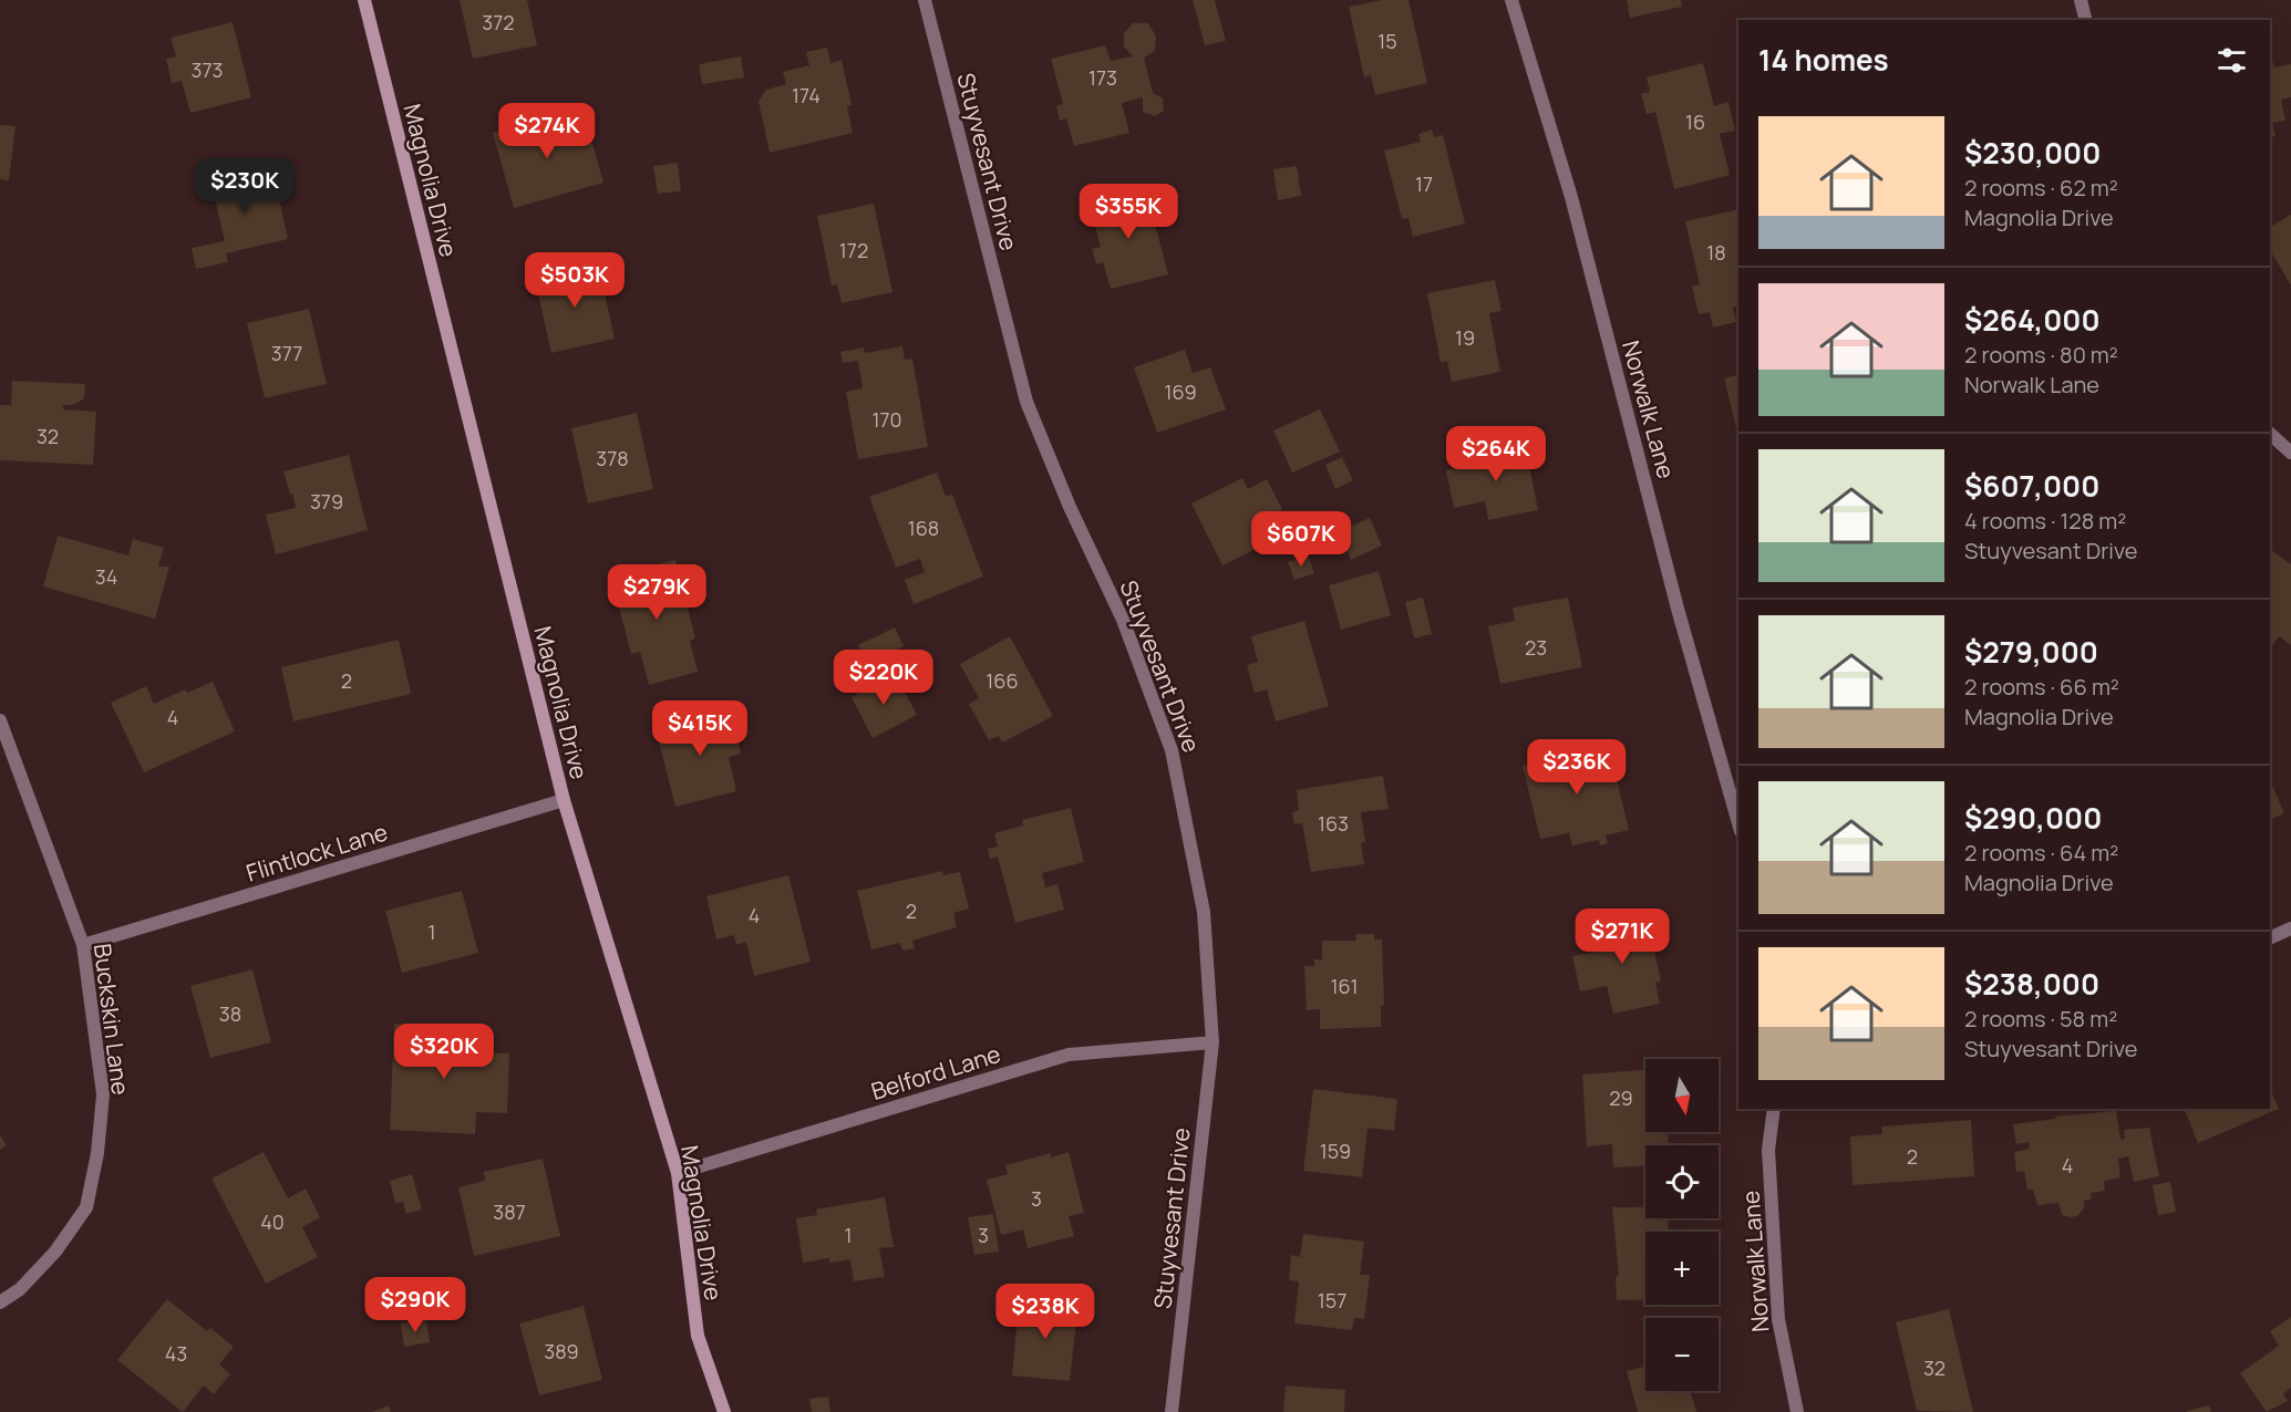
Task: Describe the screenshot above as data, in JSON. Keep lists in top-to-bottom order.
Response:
{
  "streets": {
    "street": [
      "Stuyvesant Drive",
      "Magnolia Drive",
      "Norwalk Lane",
      "Flintlock Lane",
      "Buckskin Lane",
      "Belford Lane"
    ]
  },
  "crossings": [
    ["Stuyvesant Drive", "Belford Lane"],
    ["Magnolia Drive", "Flintlock Lane"],
    ["Magnolia Drive", "Belford Lane"],
    ["Flintlock Lane", "Buckskin Lane"]
  ],
  "house_numbers": [
    "372",
    "15",
    "373",
    "173",
    "174",
    "16",
    "17",
    "172",
    "18",
    "19",
    "377",
    "169",
    "170",
    "32",
    "378",
    "379",
    "168",
    "34",
    "23",
    "2",
    "166",
    "4",
    "163",
    "2",
    "4",
    "1",
    "161",
    "38",
    "29",
    "159",
    "2",
    "4",
    "3",
    "387",
    "40",
    "1",
    "3",
    "157",
    "389",
    "43",
    "32"
  ],
  "north": "bottom",
  "page": {
    "heading": "14 homes",
    "list": [
      {
        "name": "$230,000",
        "note": "2 rooms · 62 m² · Magnolia Drive"
      },
      {
        "name": "$264,000",
        "note": "2 rooms · 80 m² · Norwalk Lane"
      },
      {
        "name": "$607,000",
        "note": "4 rooms · 128 m² · Stuyvesant Drive"
      },
      {
        "name": "$279,000",
        "note": "2 rooms · 66 m² · Magnolia Drive"
      },
      {
        "name": "$290,000",
        "note": "2 rooms · 64 m² · Magnolia Drive"
      },
      {
        "name": "$238,000",
        "note": "2 rooms · 58 m² · Stuyvesant Drive"
      }
    ],
    "price": [
      "$274K",
      "$230K",
      "$355K",
      "$503K",
      "$264K",
      "$607K",
      "$279K",
      "$220K",
      "$415K",
      "$236K",
      "$271K",
      "$320K",
      "$290K",
      "$238K"
    ],
    "map_buttons": ["+", "−"]
  }
}
